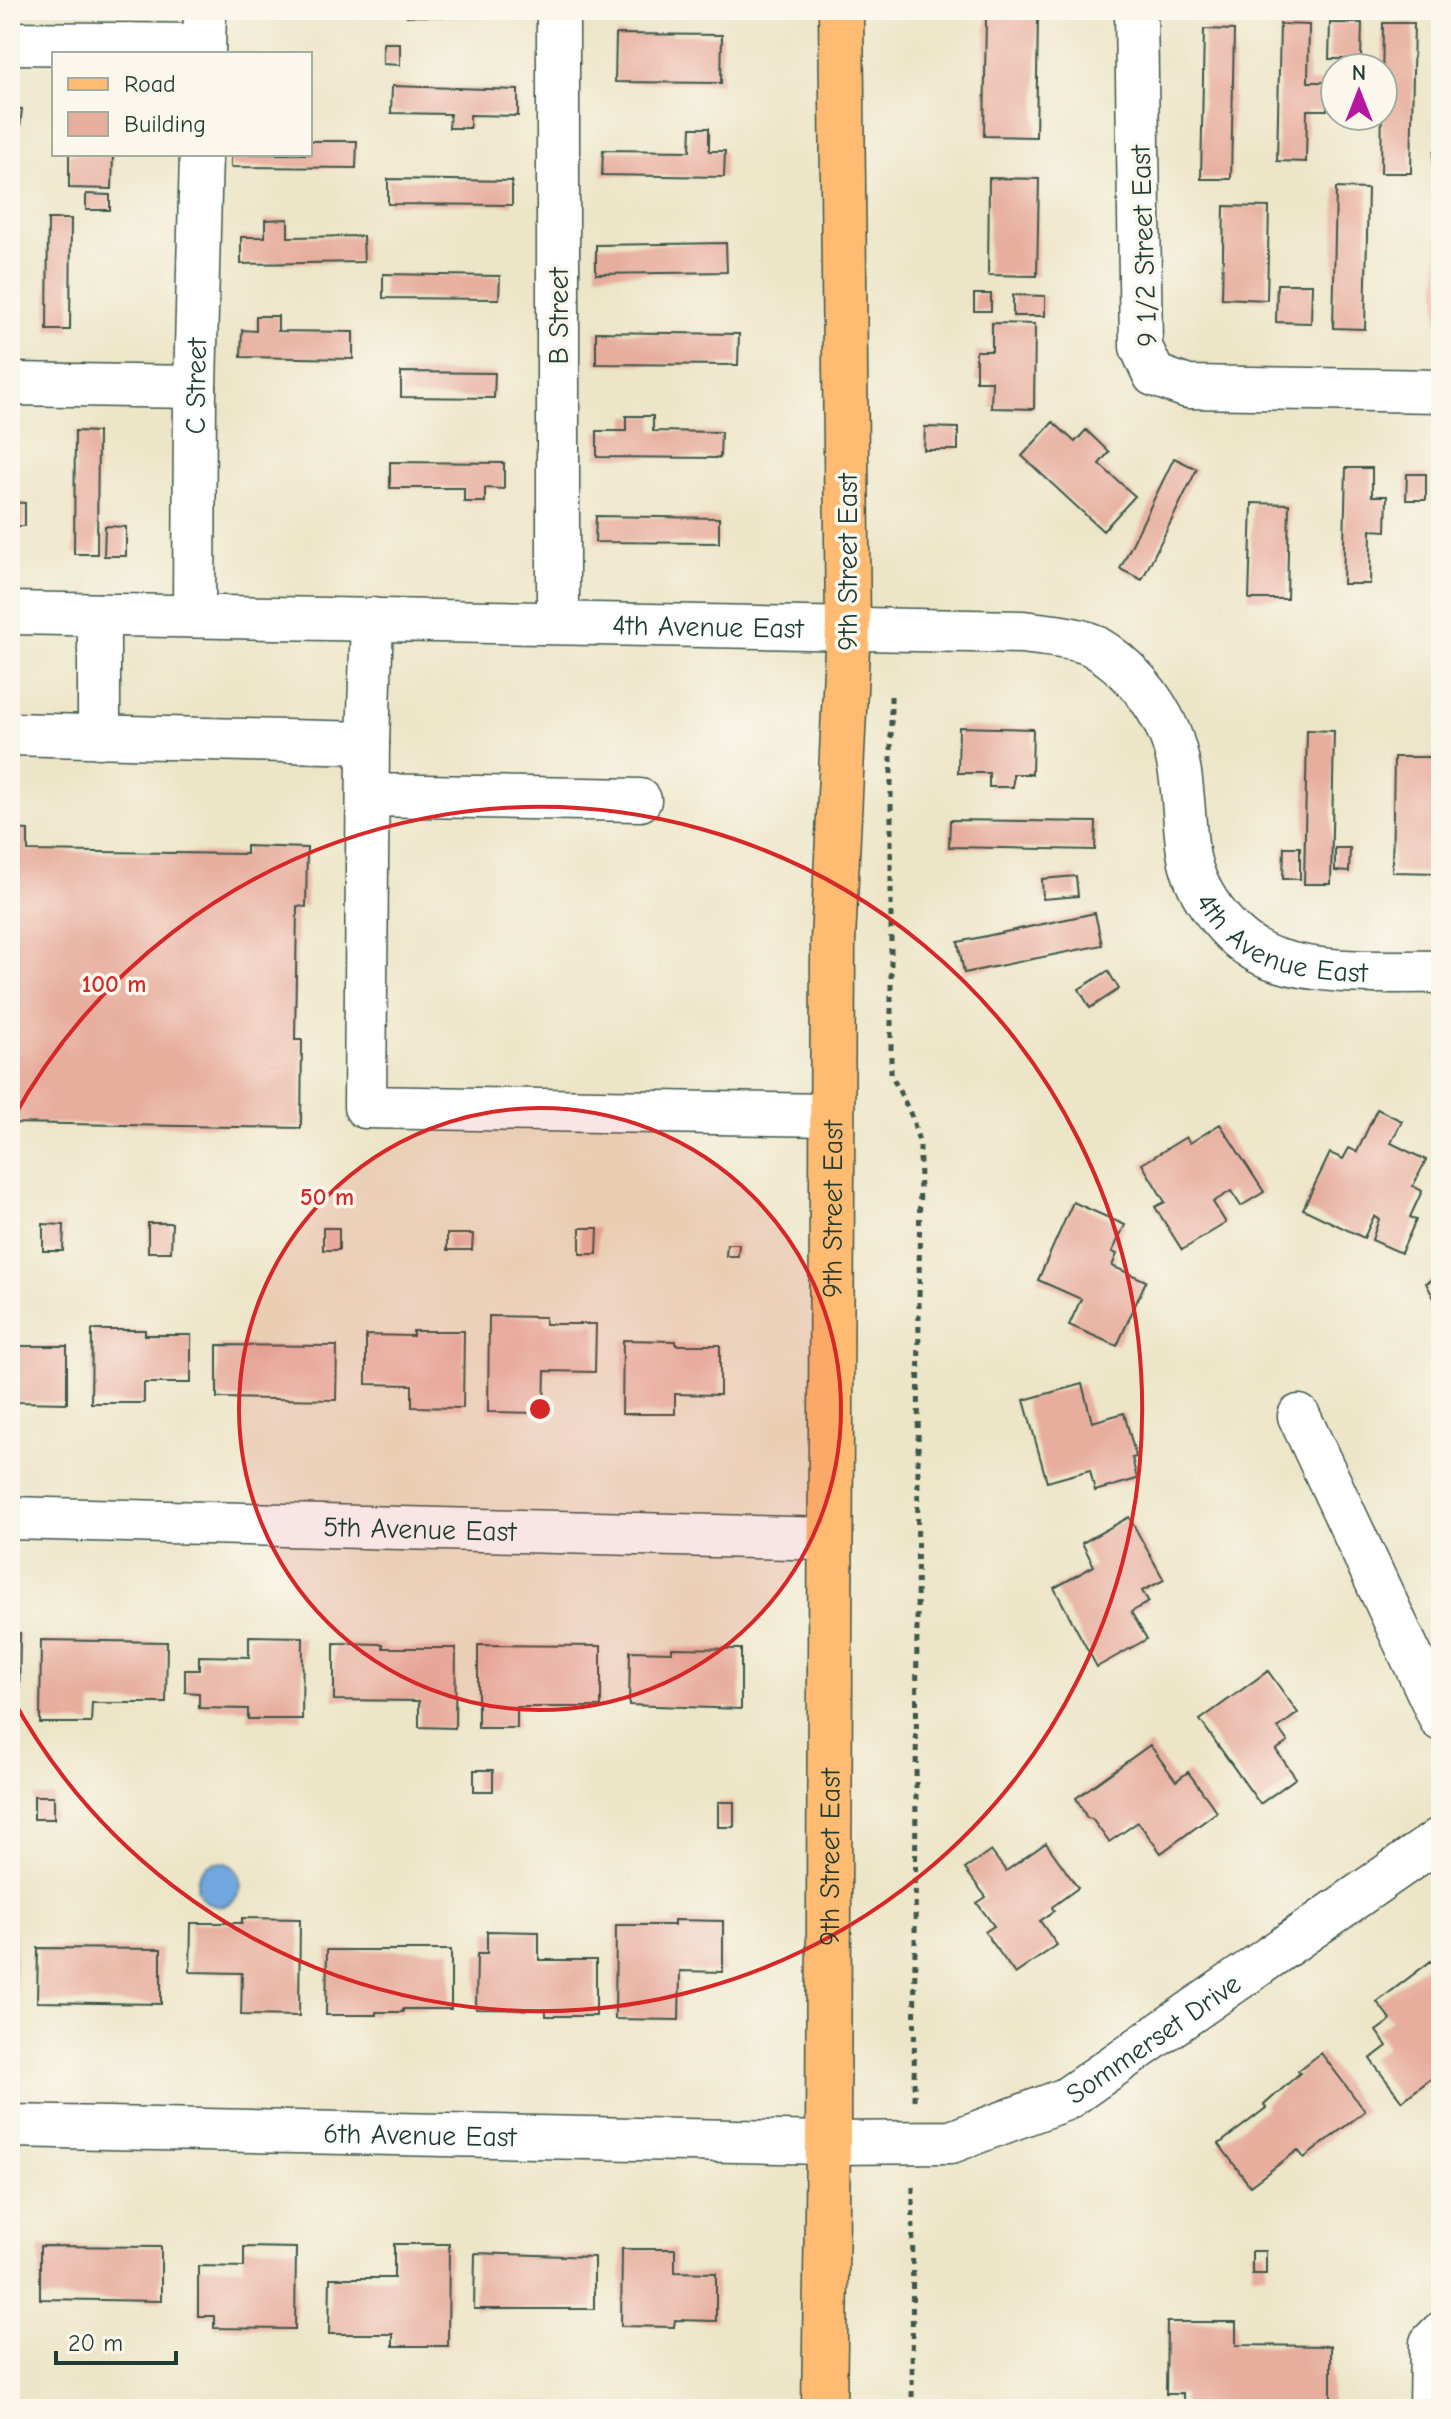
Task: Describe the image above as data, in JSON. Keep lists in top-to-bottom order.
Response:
{
  "streets": {
    "main road": ["9th Street East"],
    "street": [
      "9 1/2 Street East",
      "B Street",
      "C Street",
      "4th Avenue East",
      "5th Avenue East",
      "Sommerset Drive",
      "6th Avenue East"
    ]
  },
  "crossings": [
    ["B Street", "4th Avenue East"],
    ["C Street", "4th Avenue East"],
    ["9th Street East", "4th Avenue East"],
    ["9th Street East", "5th Avenue East"],
    ["9th Street East", "Sommerset Drive"],
    ["9th Street East", "6th Avenue East"],
    ["Sommerset Drive", "6th Avenue East"]
  ],
  "legend": ["Road", "Building"],
  "scale_bar": "20 m",
  "north": "top",
  "rings": ["100 m", "50 m"]
}
